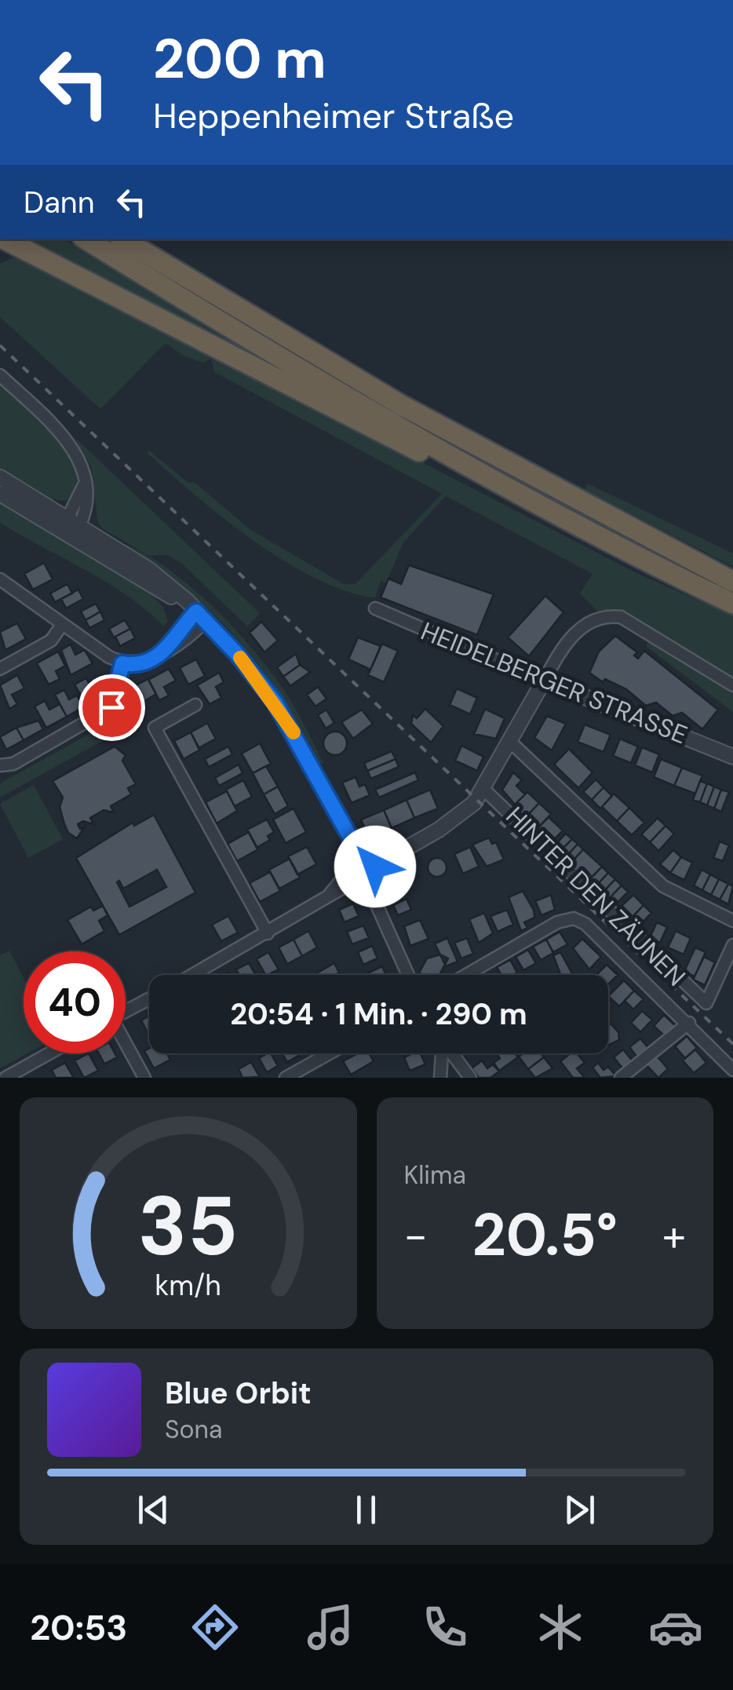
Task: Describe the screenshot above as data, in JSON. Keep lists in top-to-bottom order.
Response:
{
  "streets": {
    "street": ["HEIDELBERGER STRASSE", "HINTER DEN ZÄUNEN"]
  },
  "page": {
    "turn": ["200 m", "Heppenheimer Straße"],
    "then": "Dann",
    "limit": "40",
    "trip": "20:54 · 1 Min. · 290 m",
    "tile": "Klima",
    "heat": ["−", "20.5°", "+"],
    "song": ["Blue Orbit", "Sona"],
    "tabs": "20:53",
    "gauge": ["35", "km/h"]
  }
}
